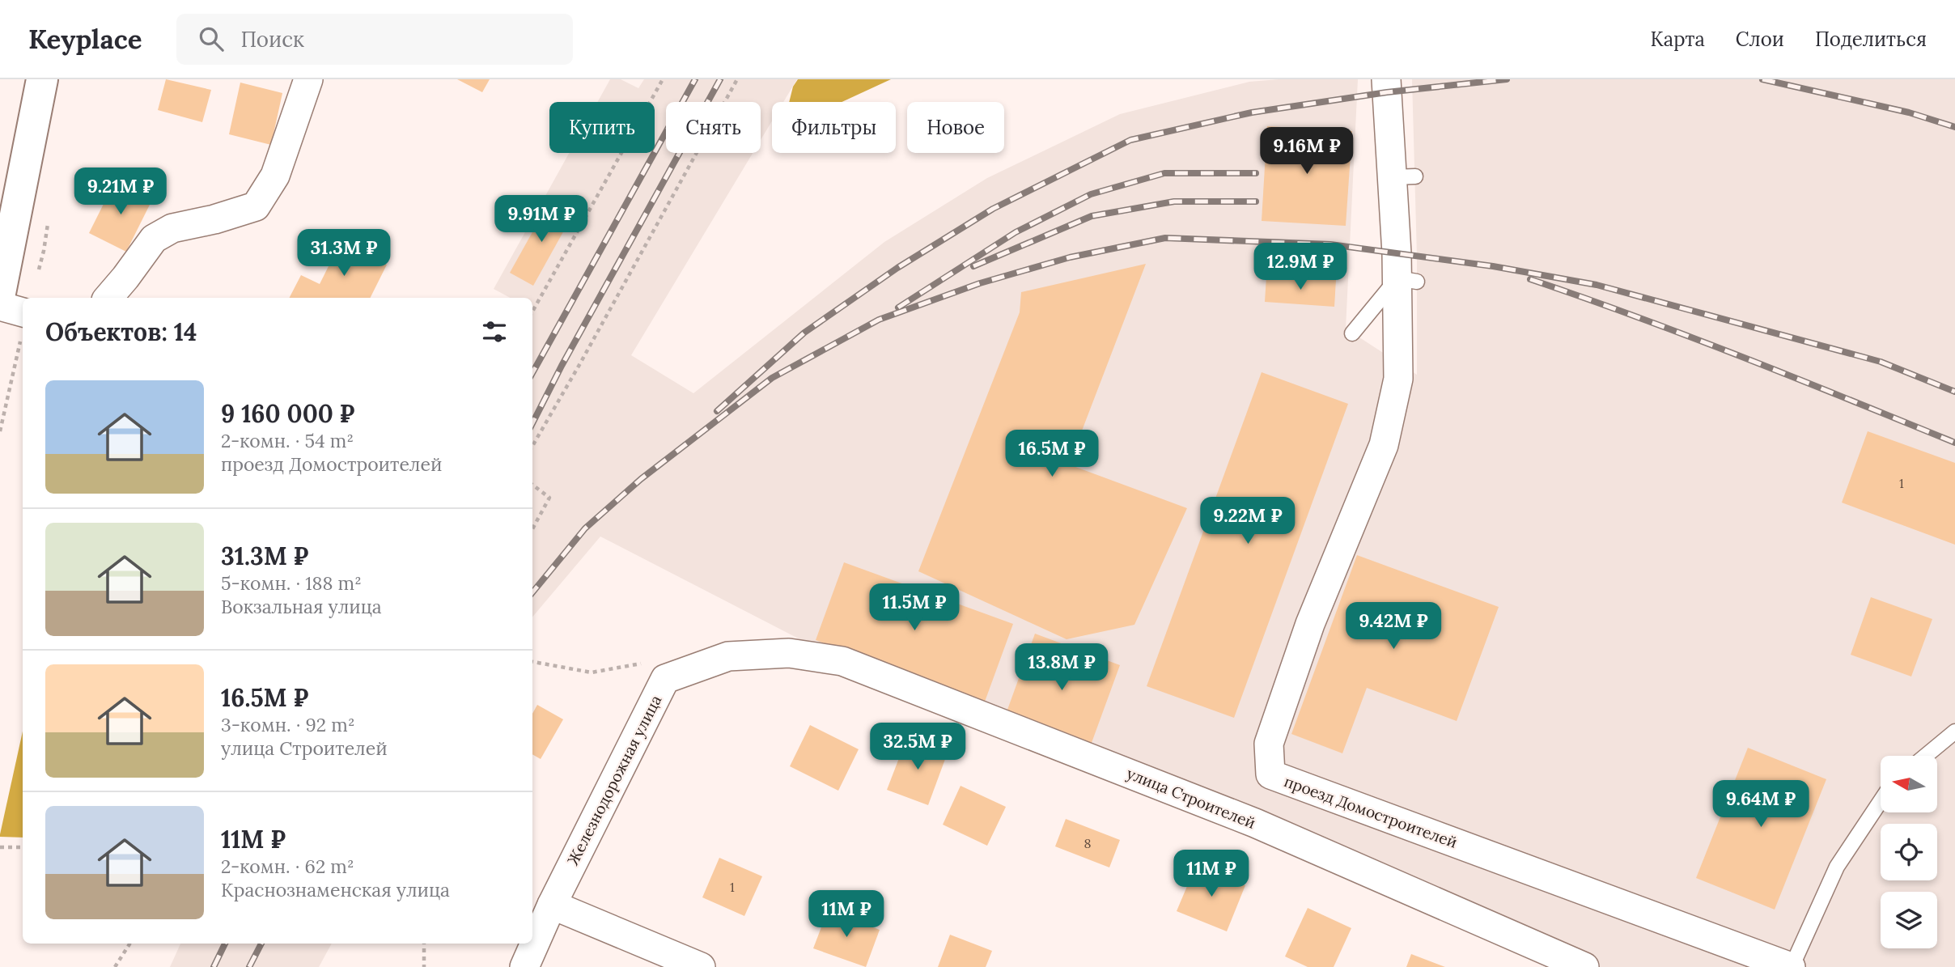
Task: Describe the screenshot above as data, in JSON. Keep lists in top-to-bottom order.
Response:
{
  "streets": {
    "street": ["Железнодорожная улица", "улица Строителей", "проезд Домостроителей"]
  },
  "crossings": [
    ["Железнодорожная улица", "улица Строителей"]
  ],
  "house_numbers": ["1", "8", "1"],
  "north": "left",
  "page": {
    "header": "Keyplace",
    "search": "Поиск",
    "nav": ["Карта", "Слои", "Поделиться"],
    "chip": [
      "Купить",
      "Снять",
      "Фильтры",
      "Новое"
    ],
    "price": [
      "9.16M ₽",
      "9.21M ₽",
      "9.91M ₽",
      "31.3M ₽",
      "12.9M ₽",
      "16.5M ₽",
      "9.22M ₽",
      "11.5M ₽",
      "9.42M ₽",
      "13.8M ₽",
      "32.5M ₽",
      "9.64M ₽",
      "11M ₽",
      "11M ₽"
    ],
    "heading": "Объектов: 14",
    "list": [
      {
        "name": "9 160 000 ₽",
        "note": "2-комн. · 54 m² · проезд Домостроителей"
      },
      {
        "name": "31.3M ₽",
        "note": "5-комн. · 188 m² · Вокзальная улица"
      },
      {
        "name": "16.5M ₽",
        "note": "3-комн. · 92 m² · улица Строителей"
      },
      {
        "name": "11M ₽",
        "note": "2-комн. · 62 m² · Краснознаменская улица"
      }
    ]
  }
}
